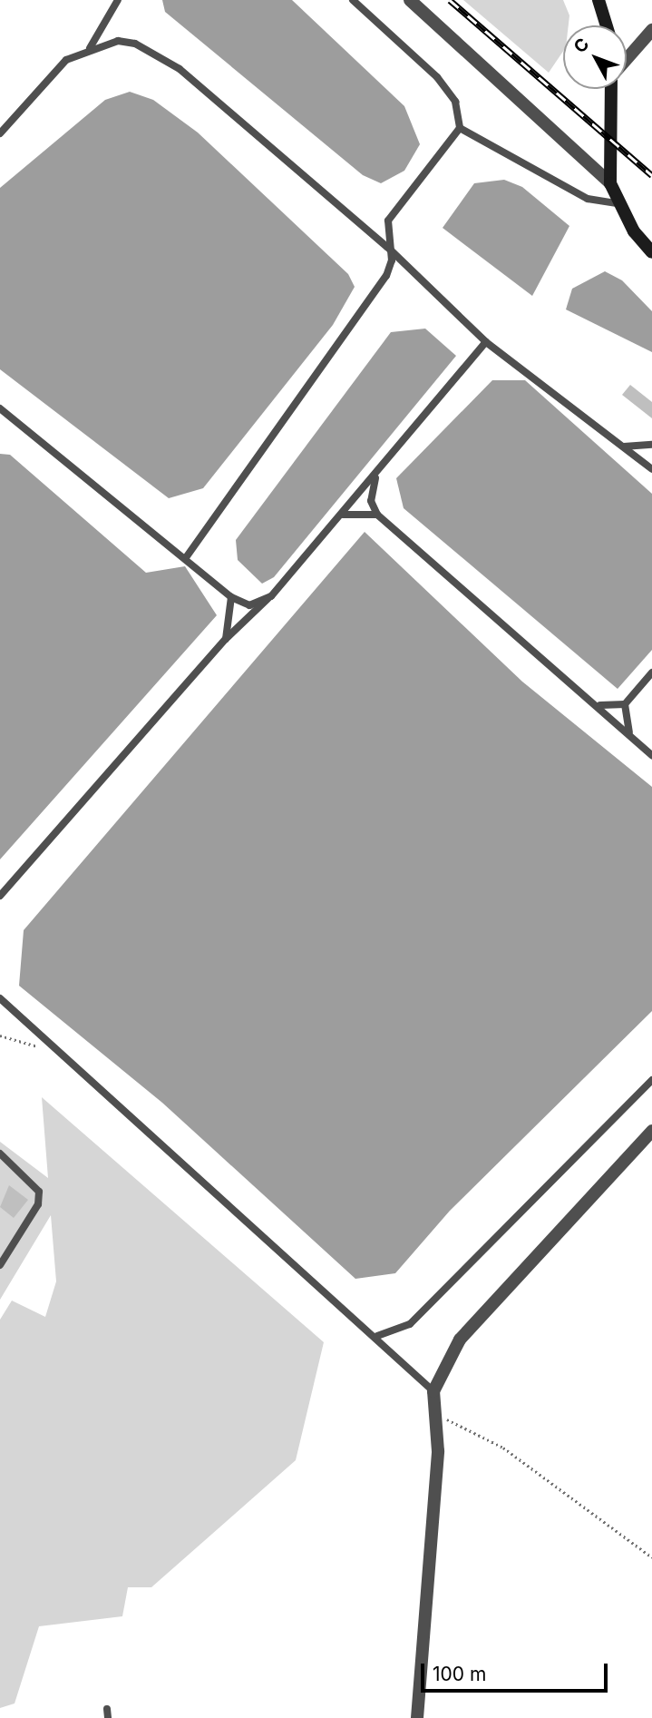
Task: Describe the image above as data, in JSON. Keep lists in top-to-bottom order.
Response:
{
  "scale_bar": "100 m",
  "north": "top left"
}
